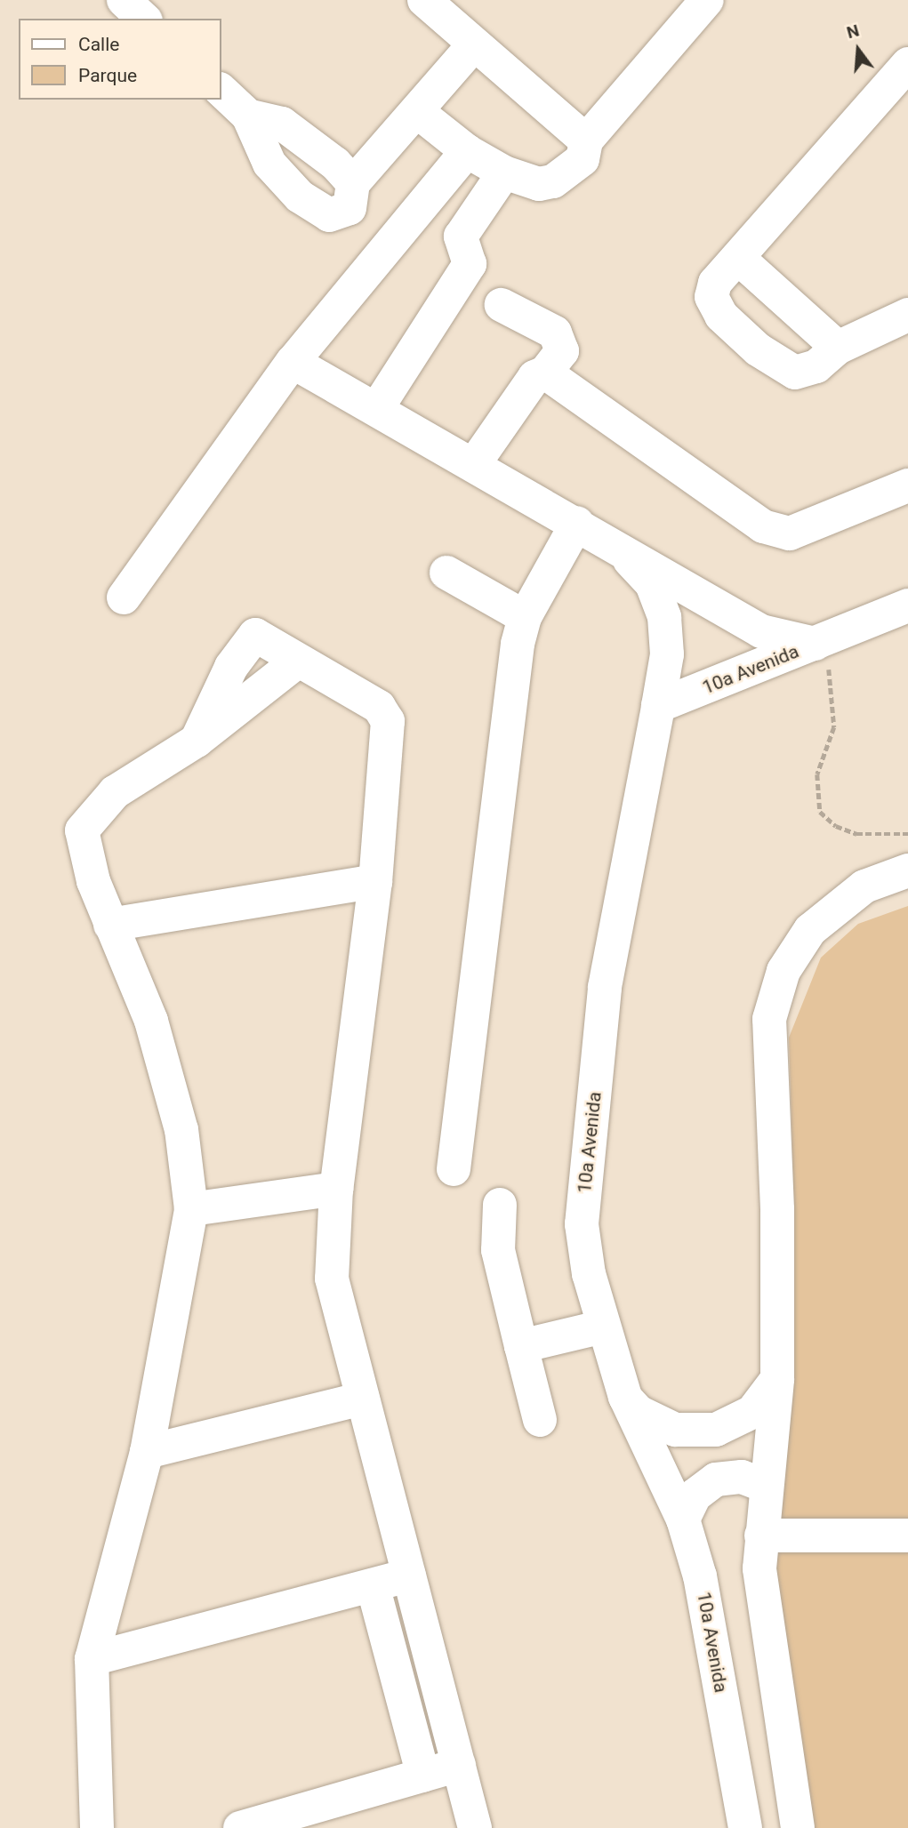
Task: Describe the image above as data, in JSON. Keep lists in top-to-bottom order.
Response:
{
  "streets": {
    "street": ["10a Avenida"]
  },
  "legend": ["Calle", "Parque"],
  "north": "top"
}
